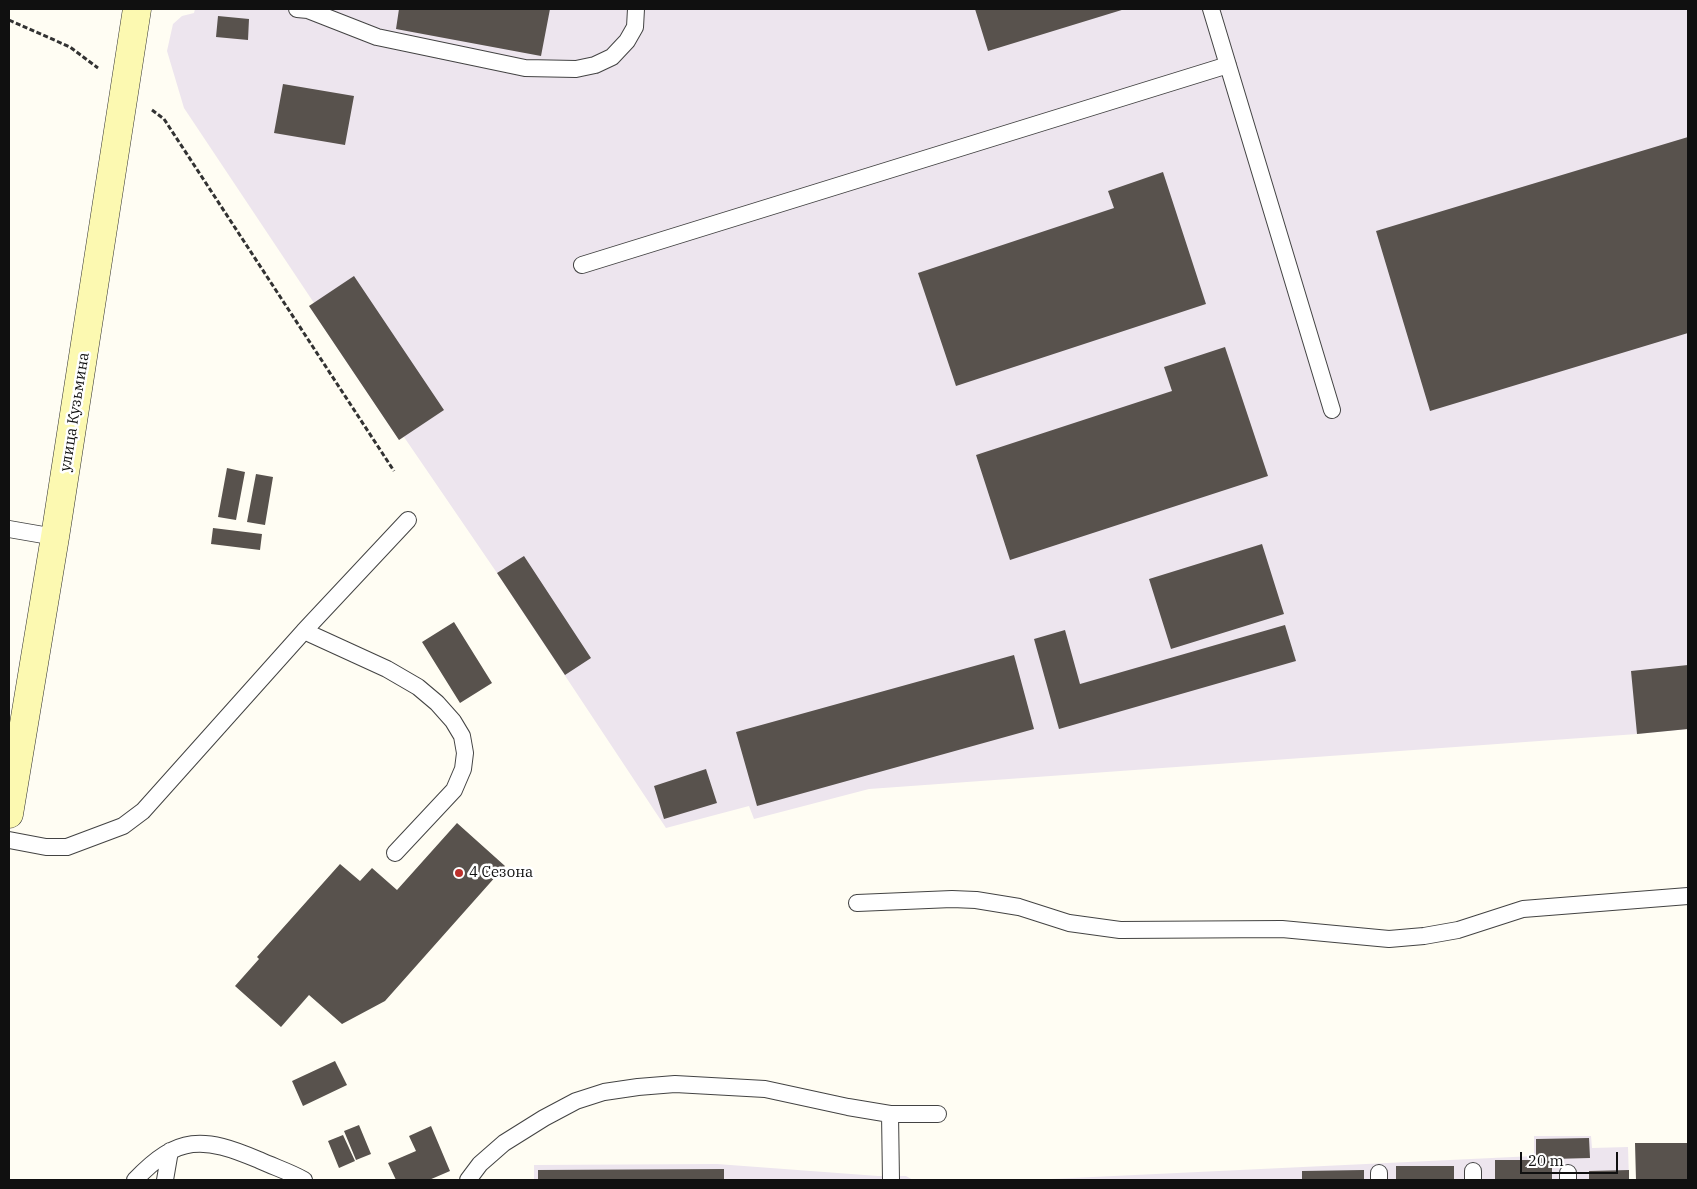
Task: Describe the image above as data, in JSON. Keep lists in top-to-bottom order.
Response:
{
  "streets": {
    "street": ["улица Кузьмина"]
  },
  "places": ["4 Сезона"],
  "scale_bar": "20 m"
}
